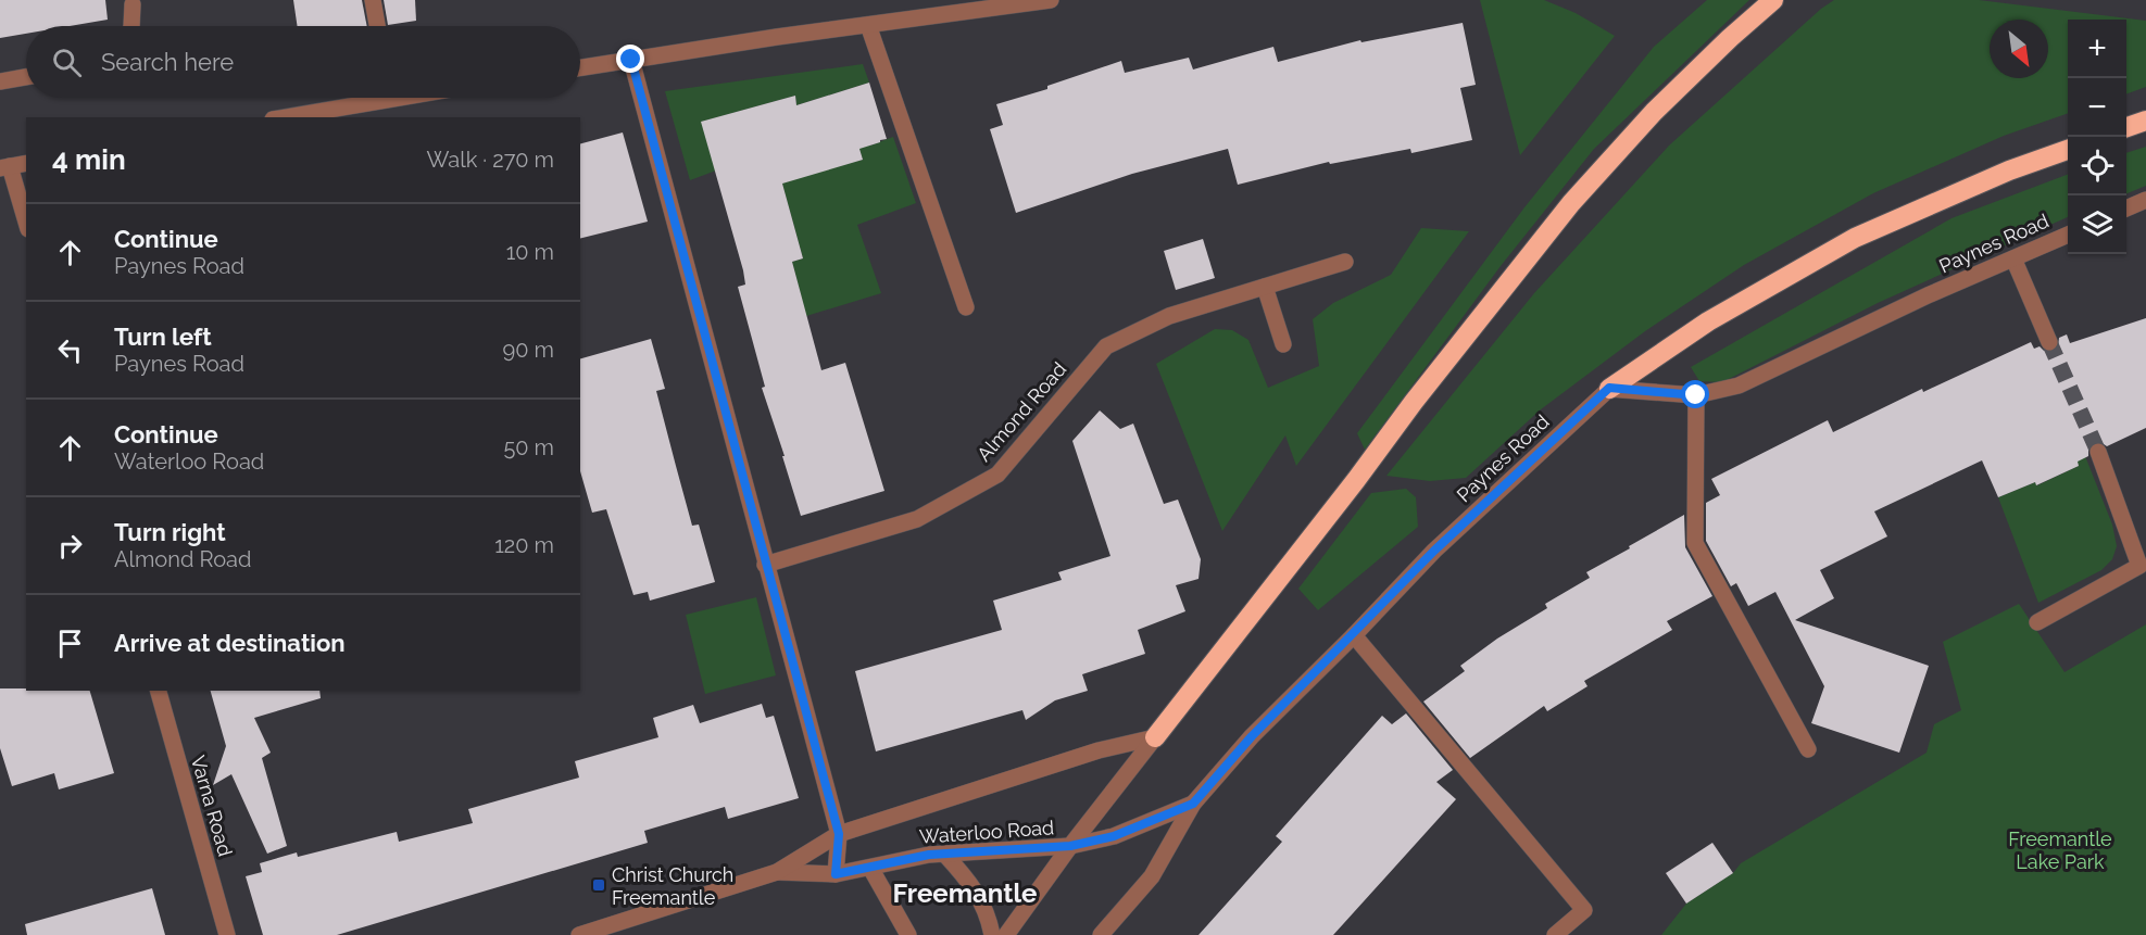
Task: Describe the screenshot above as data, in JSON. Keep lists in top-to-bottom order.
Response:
{
  "streets": {
    "street": [
      "Paynes Road",
      "Almond Road",
      "Varna Road",
      "Waterloo Road"
    ]
  },
  "crossings": [
    ["Paynes Road", "Waterloo Road"]
  ],
  "districts": ["Freemantle"],
  "parks": ["Freemantle Lake Park"],
  "places": {
    "transit": ["Christ Church Freemantle"]
  },
  "north": "bottom right",
  "page": {
    "map_buttons": ["+", "−"],
    "search": "Search here",
    "heading": ["4 min", "Walk · 270 m"],
    "list": [
      ["Continue", "Paynes Road", "10 m"],
      ["Turn left", "Paynes Road", "90 m"],
      ["Continue", "Waterloo Road", "50 m"],
      ["Turn right", "Almond Road", "120 m"],
      "Arrive at destination"
    ]
  }
}
